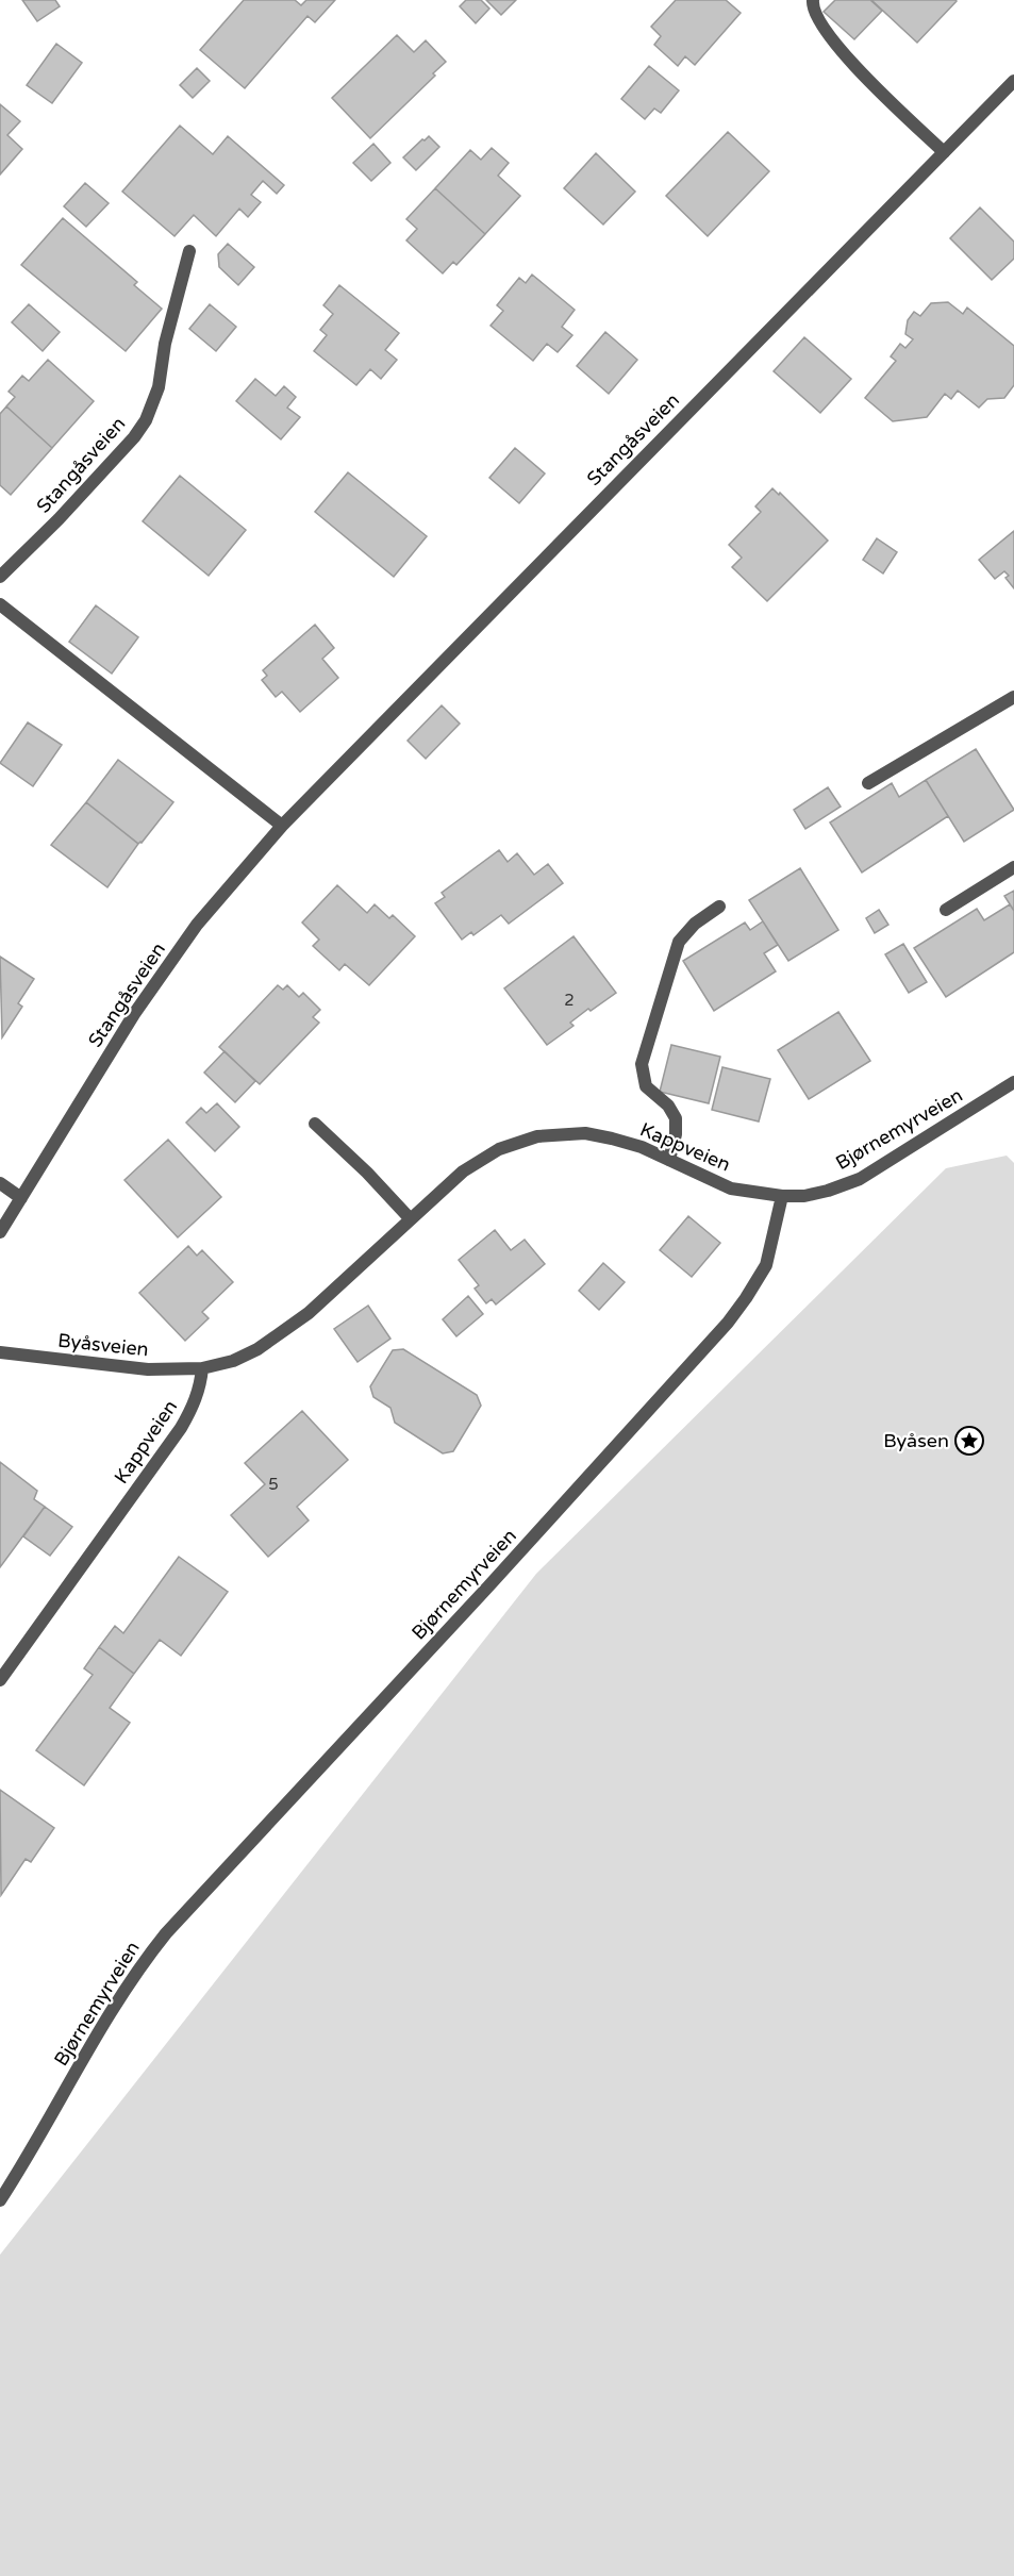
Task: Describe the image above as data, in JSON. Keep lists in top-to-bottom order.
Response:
{
  "streets": {
    "street": [
      "Stangåsveien",
      "Bjørnemyrveien",
      "Kappveien",
      "Byåsveien"
    ]
  },
  "crossings": [
    ["Bjørnemyrveien", "Kappveien"],
    ["Kappveien", "Byåsveien"]
  ],
  "places": {
    "place": ["Byåsen"]
  },
  "house_numbers": ["2", "5"]
}
